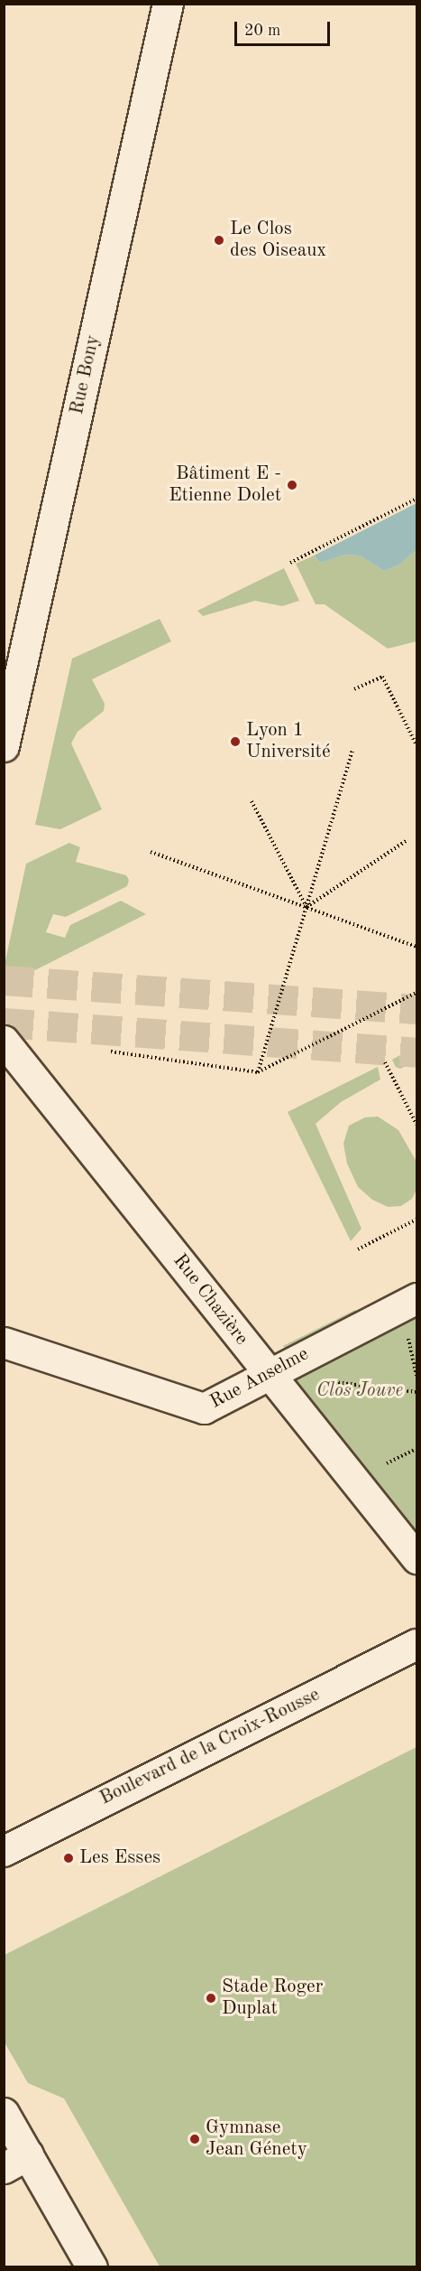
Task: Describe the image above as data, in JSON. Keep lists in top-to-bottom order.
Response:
{
  "streets": {
    "street": [
      "Rue Bony",
      "Rue Chazière",
      "Rue Anselme",
      "Boulevard de la Croix-Rousse"
    ]
  },
  "crossings": [
    ["Rue Chazière", "Rue Anselme"]
  ],
  "parks": ["Clos Jouve"],
  "places": [
    "Le Clos des Oiseaux",
    "Bâtiment E - Etienne Dolet",
    "Lyon 1 Université",
    "Les Esses",
    "Stade Roger Duplat",
    "Gymnase Jean Génety"
  ],
  "scale_bar": "20 m"
}
